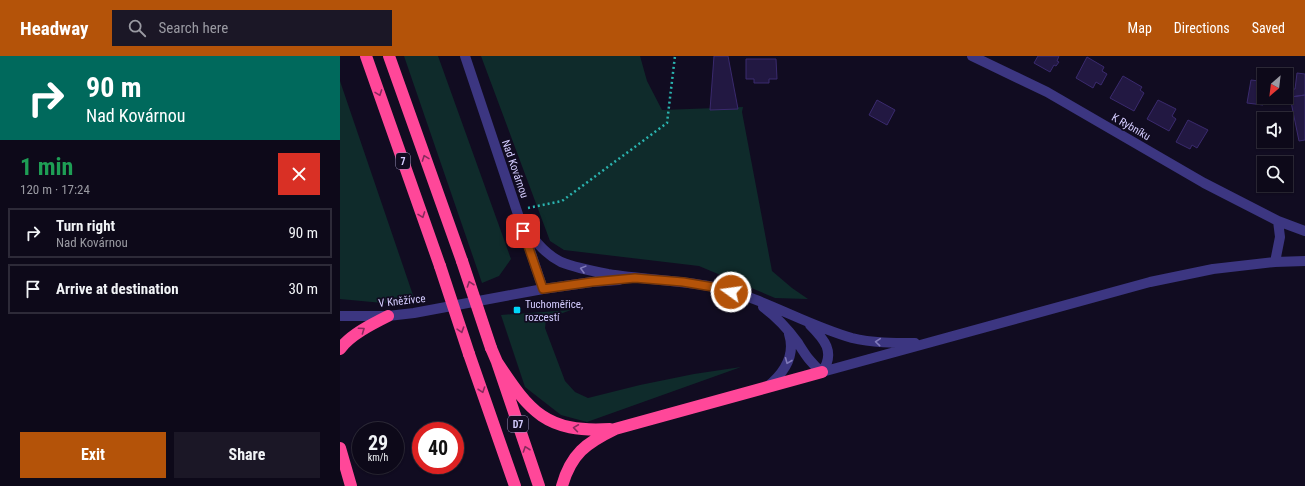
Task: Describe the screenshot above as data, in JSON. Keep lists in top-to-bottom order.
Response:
{
  "streets": {
    "highway": ["7", "D7"],
    "street": ["K Rybníku", "Nad Kovárnou", "V Kněžívce"]
  },
  "crossings": [
    ["7", "D7"],
    ["Nad Kovárnou", "V Kněžívce"]
  ],
  "places": {
    "transit": ["Tuchoměřice, rozcestí"]
  },
  "north": "bottom left",
  "page": {
    "header": "Headway",
    "search": "Search here",
    "nav": ["Map", "Directions", "Saved"],
    "turn": ["90 m", "Nad Kovárnou"],
    "heading": ["1 min", "120 m · 17:24"],
    "list": [
      {
        "name": "Turn right",
        "note": "Nad Kovárnou",
        "value": "90 m"
      },
      {
        "name": "Arrive at destination",
        "value": "30 m"
      }
    ],
    "speed": "29 km/h",
    "limit": "40",
    "buttons": ["Exit", "Share"]
  }
}
